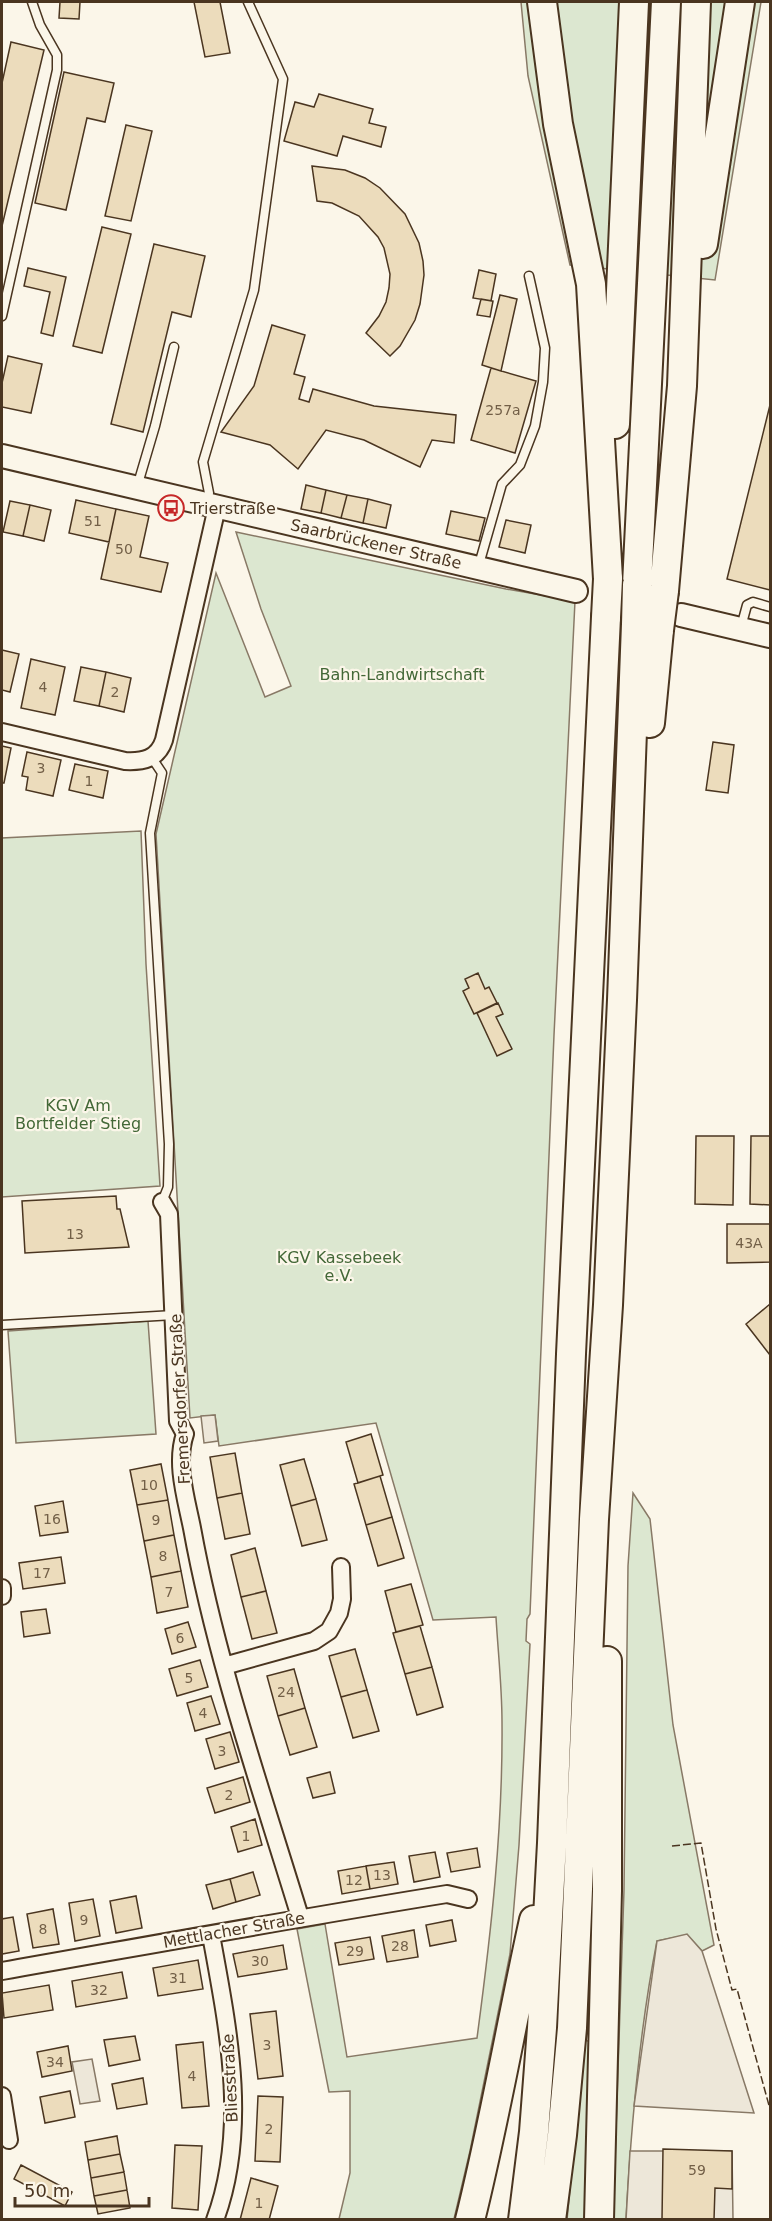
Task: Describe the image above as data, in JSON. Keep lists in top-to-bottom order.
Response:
{
  "streets": {
    "street": [
      "Saarbrückener Straße",
      "Fremersdorfer Straße",
      "Mettlacher Straße",
      "Bliesstraße"
    ]
  },
  "crossings": [
    ["Fremersdorfer Straße", "Mettlacher Straße"],
    ["Mettlacher Straße", "Bliesstraße"]
  ],
  "parks": ["Bahn-Landwirtschaft", "KGV Am Bortfelder Stieg", "KGV Kassebeek e.V."],
  "places": {
    "bus stop": ["Trierstraße"]
  },
  "house_numbers": [
    "257a",
    "51",
    "50",
    "4",
    "2",
    "3",
    "1",
    "13",
    "43A",
    "10",
    "16",
    "9",
    "8",
    "17",
    "7",
    "6",
    "5",
    "24",
    "4",
    "3",
    "2",
    "1",
    "13",
    "12",
    "9",
    "8",
    "28",
    "29",
    "30",
    "31",
    "32",
    "3",
    "34",
    "4",
    "2",
    "59",
    "1"
  ],
  "scale_bar": "50 m"
}
